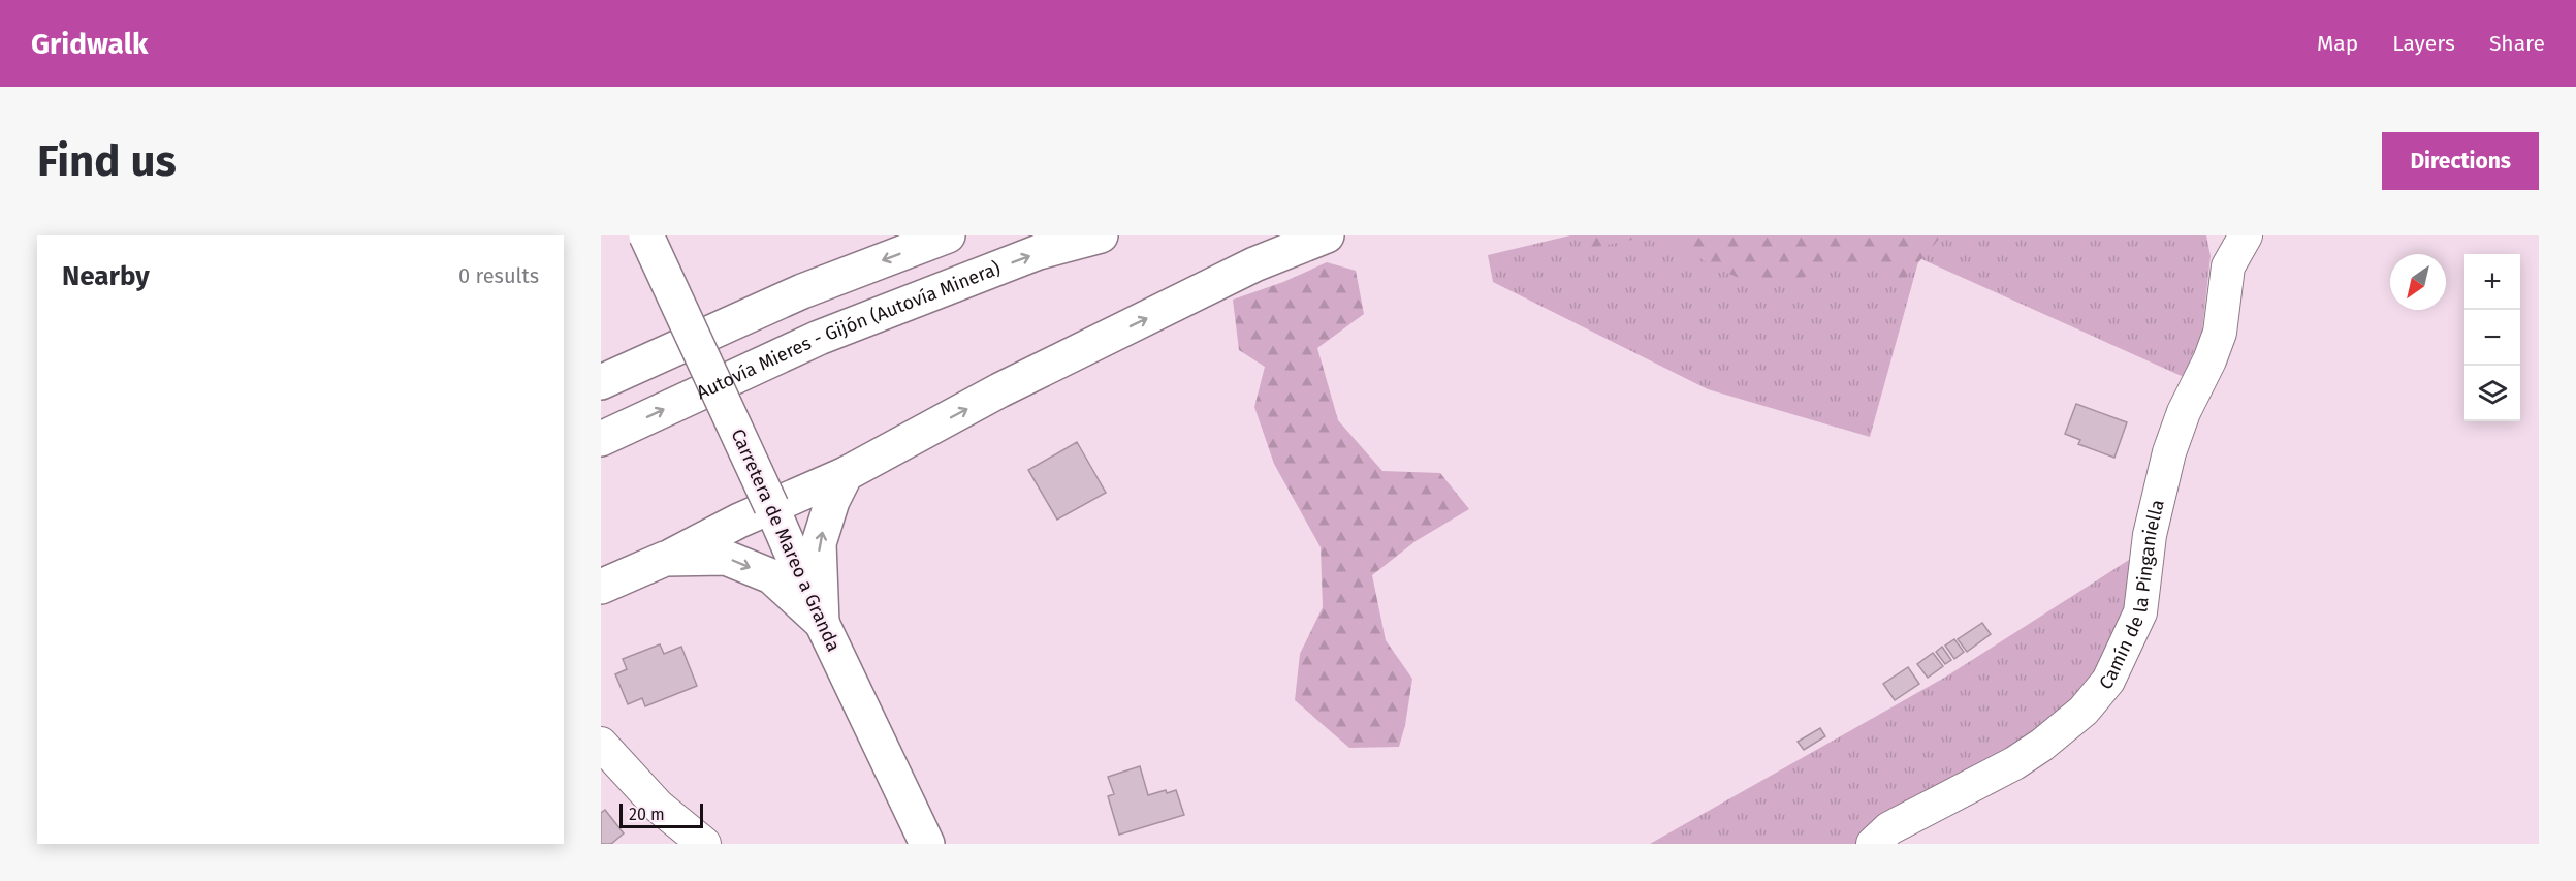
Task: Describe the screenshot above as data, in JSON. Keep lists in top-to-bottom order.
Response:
{
  "streets": {
    "main road": ["Autovía Mieres - Gijón (Autovía Minera)", "Carretera de Mareo a Granda"],
    "street": ["Camín de la Pinganiella"]
  },
  "scale_bar": "20 m",
  "north": "bottom left",
  "page": {
    "header": "Gridwalk",
    "nav": ["Map", "Layers", "Share"],
    "buttons": "Directions",
    "title": "Find us",
    "heading": ["Nearby", "0 results"],
    "map_buttons": ["+", "−"],
    "scale": "20 m"
  }
}
